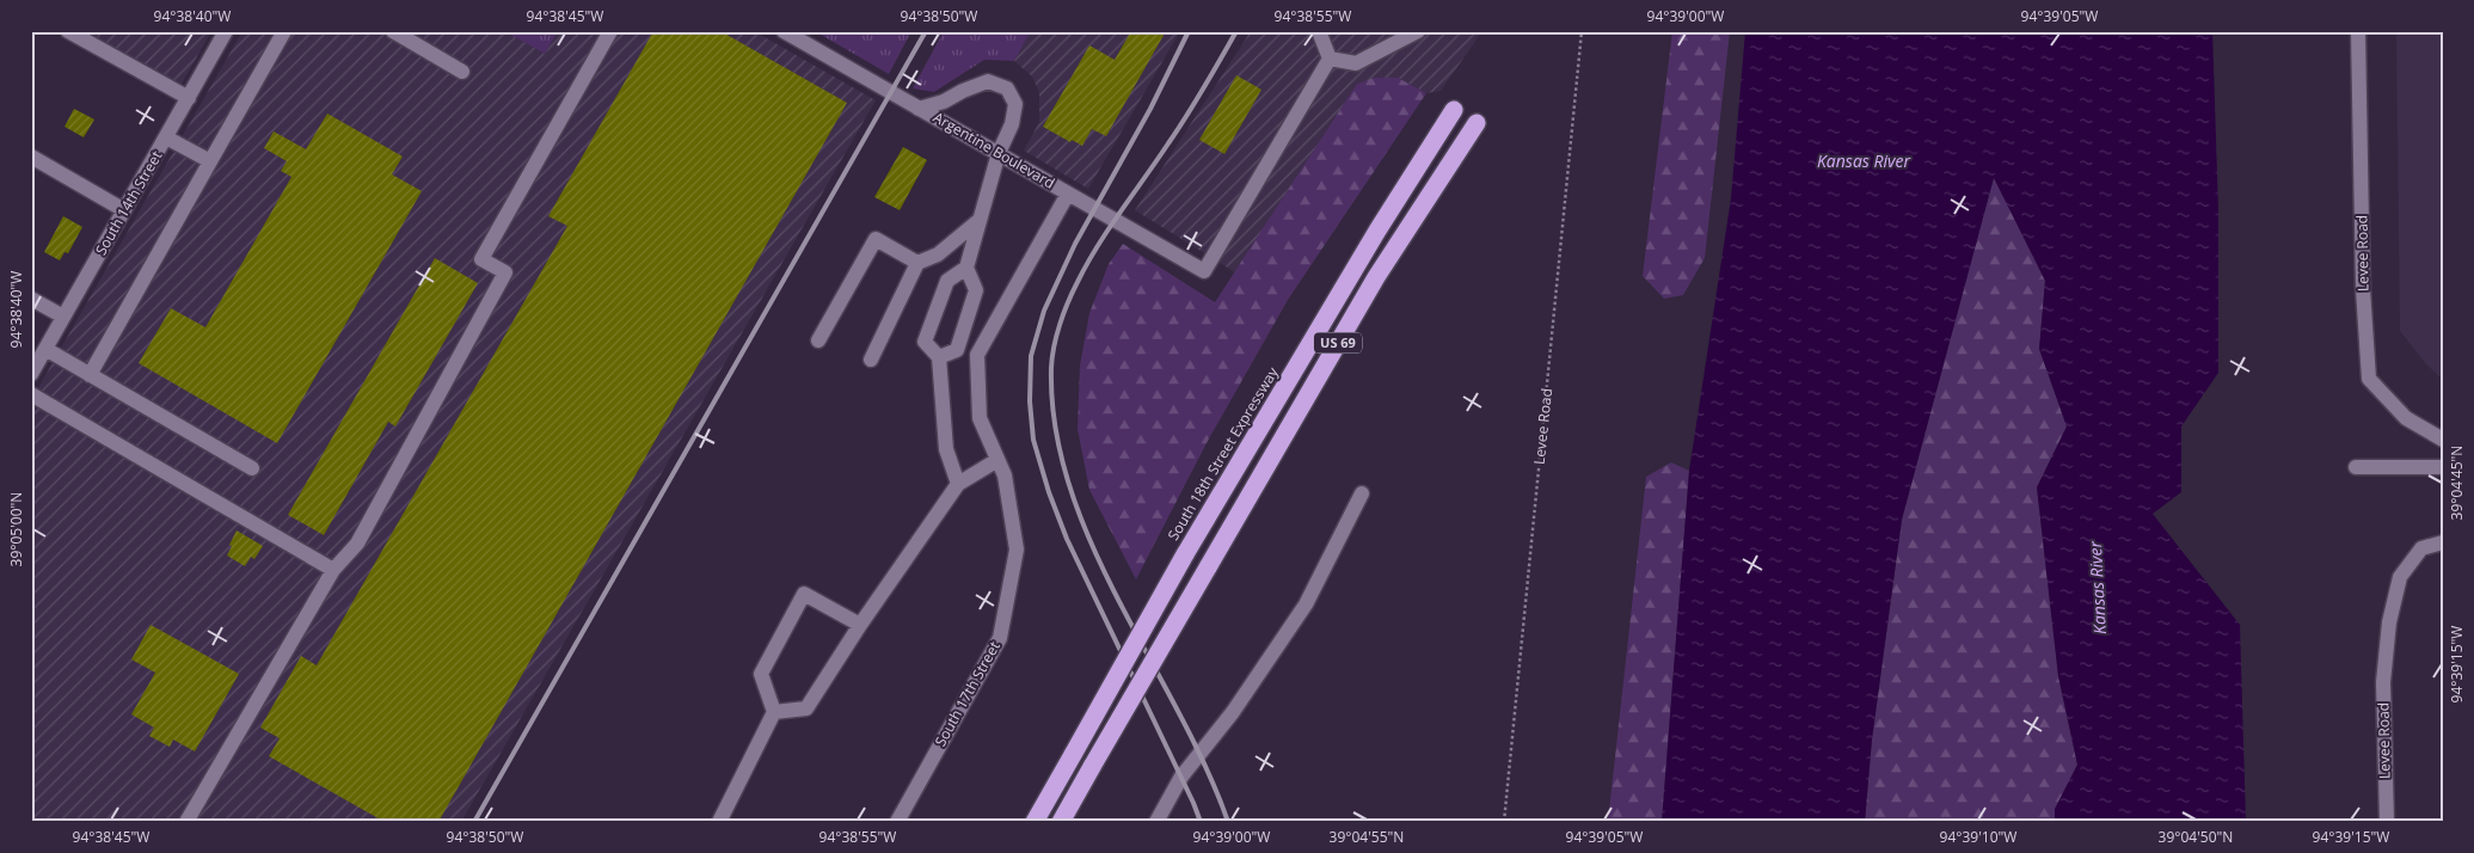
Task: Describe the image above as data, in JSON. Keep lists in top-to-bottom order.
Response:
{
  "streets": {
    "highway": ["US 69", "South 18th Street Expressway"],
    "street": [
      "Argentine Boulevard",
      "South 14th Street",
      "Levee Road",
      "South 17th Street"
    ]
  },
  "crossings": [
    ["Argentine Boulevard", "South 17th Street"]
  ],
  "water": ["Kansas River"],
  "coordinates": [
    "94°38'40\"W",
    "94°38'45\"W",
    "94°38'50\"W",
    "94°38'55\"W",
    "94°39'00\"W",
    "94°39'05\"W",
    "39°04'45\"N",
    "39°05'00\"N",
    "94°39'15\"W",
    "39°04'55\"N",
    "94°39'10\"W",
    "39°04'50\"N"
  ]
}
